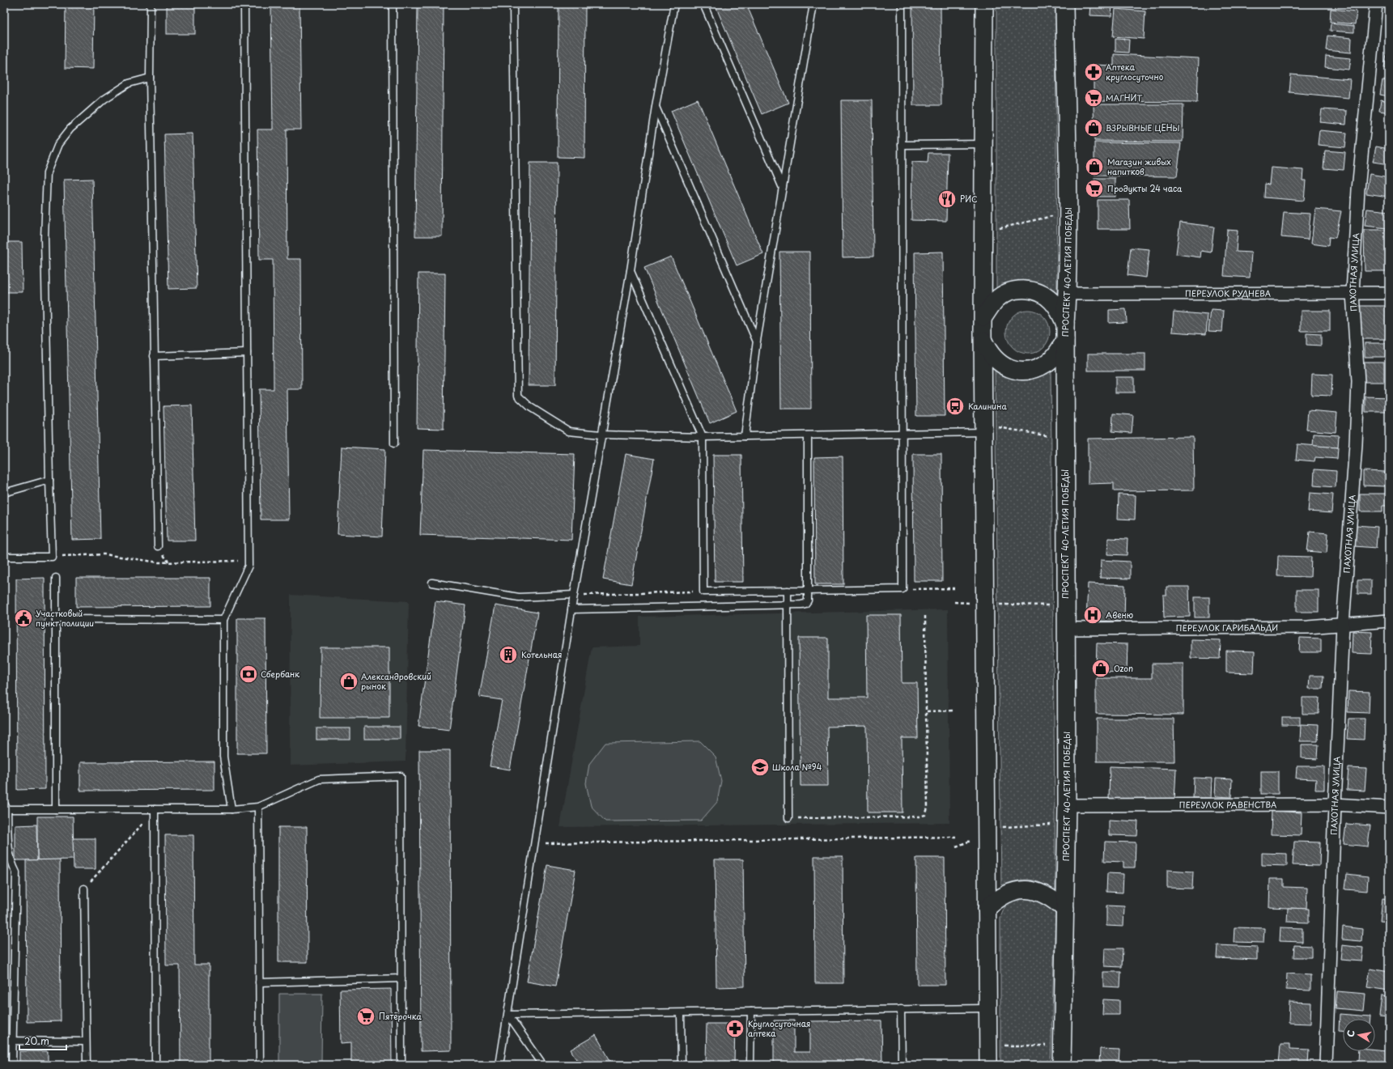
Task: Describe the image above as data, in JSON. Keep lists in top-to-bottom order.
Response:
{
  "streets": {
    "main road": ["ПРОСПЕКТ 40-ЛЕТИЯ ПОБЕДЫ"],
    "street": [
      "ПАХОТНАЯ УЛИЦА",
      "ПЕРЕУЛОК РУДНЕВА",
      "ПЕРЕУЛОК ГАРИБАЛЬДИ",
      "ПЕРЕУЛОК РАВЕНСТВА"
    ]
  },
  "crossings": [
    ["ПРОСПЕКТ 40-ЛЕТИЯ ПОБЕДЫ", "ПЕРЕУЛОК РУДНЕВА"],
    ["ПРОСПЕКТ 40-ЛЕТИЯ ПОБЕДЫ", "ПЕРЕУЛОК ГАРИБАЛЬДИ"],
    ["ПРОСПЕКТ 40-ЛЕТИЯ ПОБЕДЫ", "ПЕРЕУЛОК РАВЕНСТВА"],
    ["ПАХОТНАЯ УЛИЦА", "ПЕРЕУЛОК РУДНЕВА"],
    ["ПАХОТНАЯ УЛИЦА", "ПЕРЕУЛОК ГАРИБАЛЬДИ"],
    ["ПАХОТНАЯ УЛИЦА", "ПЕРЕУЛОК РАВЕНСТВА"]
  ],
  "places": {
    "pharmacy": ["Аптека круглосуточно", "Круглосуточная аптека"],
    "supermarket": ["МАГНИТ", "Продукты 24 часа", "Пятёрочка"],
    "shop": [
      "ВЗРЫВНЫЕ ЦЕНЫ",
      "Магазин живых напитков",
      "Ozon",
      "Александровский рынок"
    ],
    "restaurant": ["РИС"],
    "bus stop": ["Калинина"],
    "hospital": ["Авеню"],
    "public building": ["Участковый пункт полиции"],
    "building": ["Котельная"],
    "bank": ["Сбербанк"],
    "school or university": ["Школа №94"]
  },
  "scale_bar": "20 m",
  "north": "left"
}
